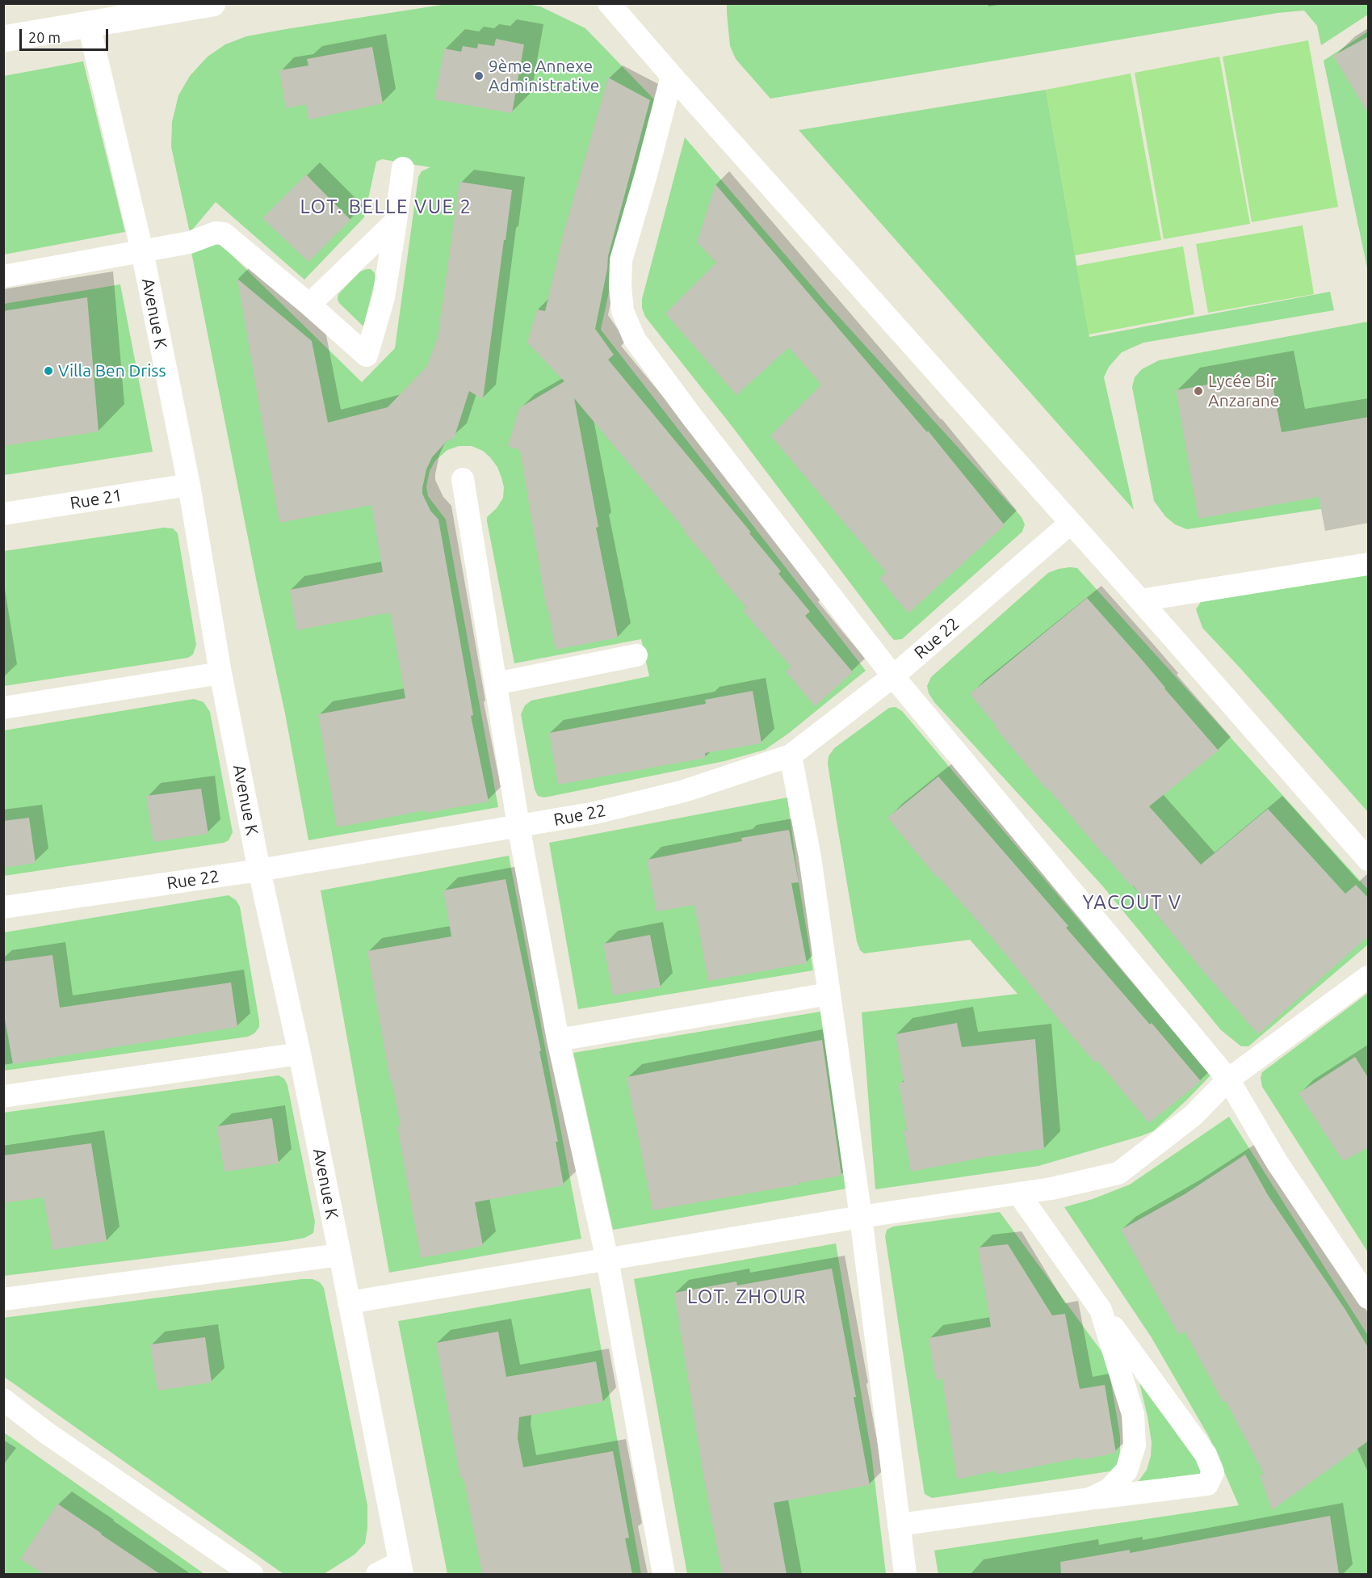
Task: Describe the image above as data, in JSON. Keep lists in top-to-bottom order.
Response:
{
  "streets": {
    "street": ["Avenue K", "Rue 21", "Rue 22"]
  },
  "crossings": [
    ["Avenue K", "Rue 21"],
    ["Avenue K", "Rue 22"]
  ],
  "districts": ["LOT. BELLE VUE 2", "YACOUT V", "LOT. ZHOUR"],
  "places": ["9ème Annexe Administrative", "Villa Ben Driss", "Lycée Bir Anzarane"],
  "scale_bar": "20 m"
}
